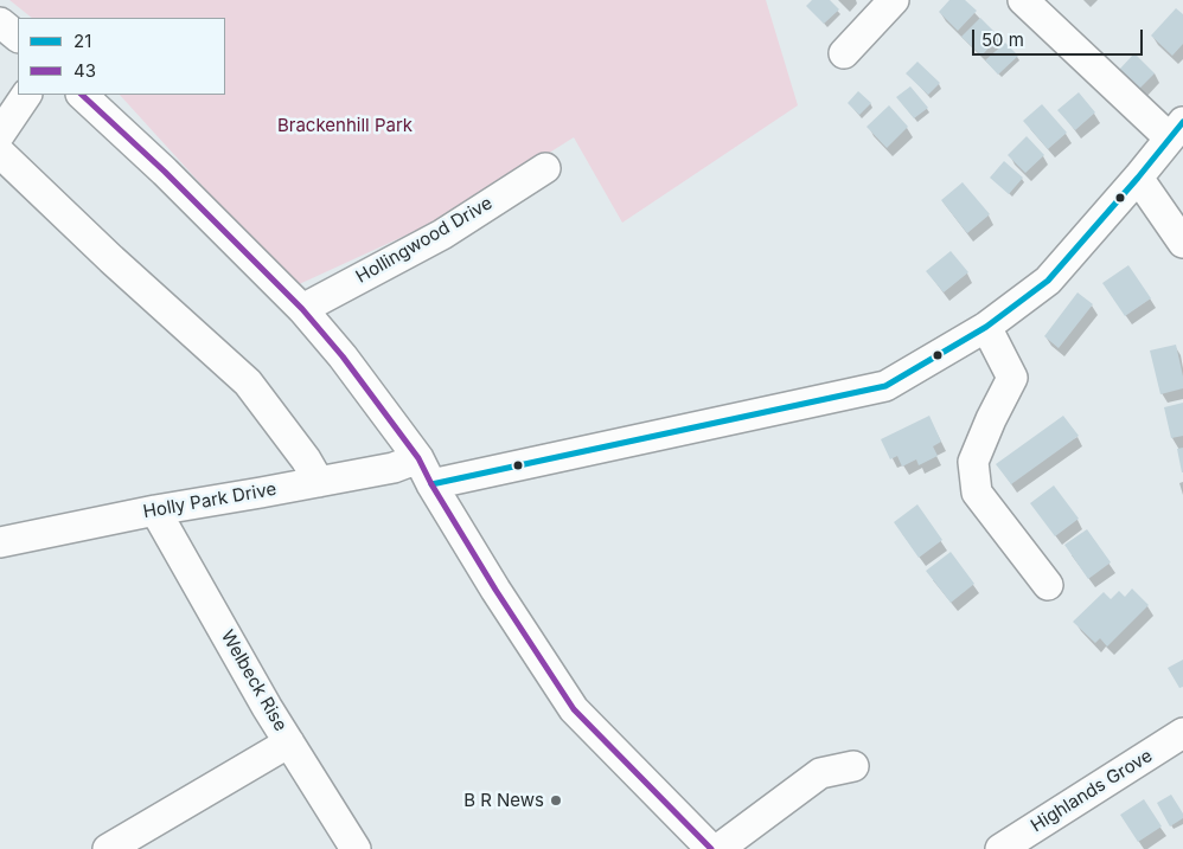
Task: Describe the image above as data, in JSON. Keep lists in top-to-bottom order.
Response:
{
  "streets": {
    "street": [
      "Hollingwood Drive",
      "Holly Park Drive",
      "Welbeck Rise",
      "Highlands Grove"
    ]
  },
  "crossings": [
    ["Holly Park Drive", "Welbeck Rise"]
  ],
  "parks": ["Brackenhill Park"],
  "places": ["B R News"],
  "lines": ["transit line 43", "transit line 21"],
  "legend": ["21", "43"],
  "scale_bar": "50 m"
}
